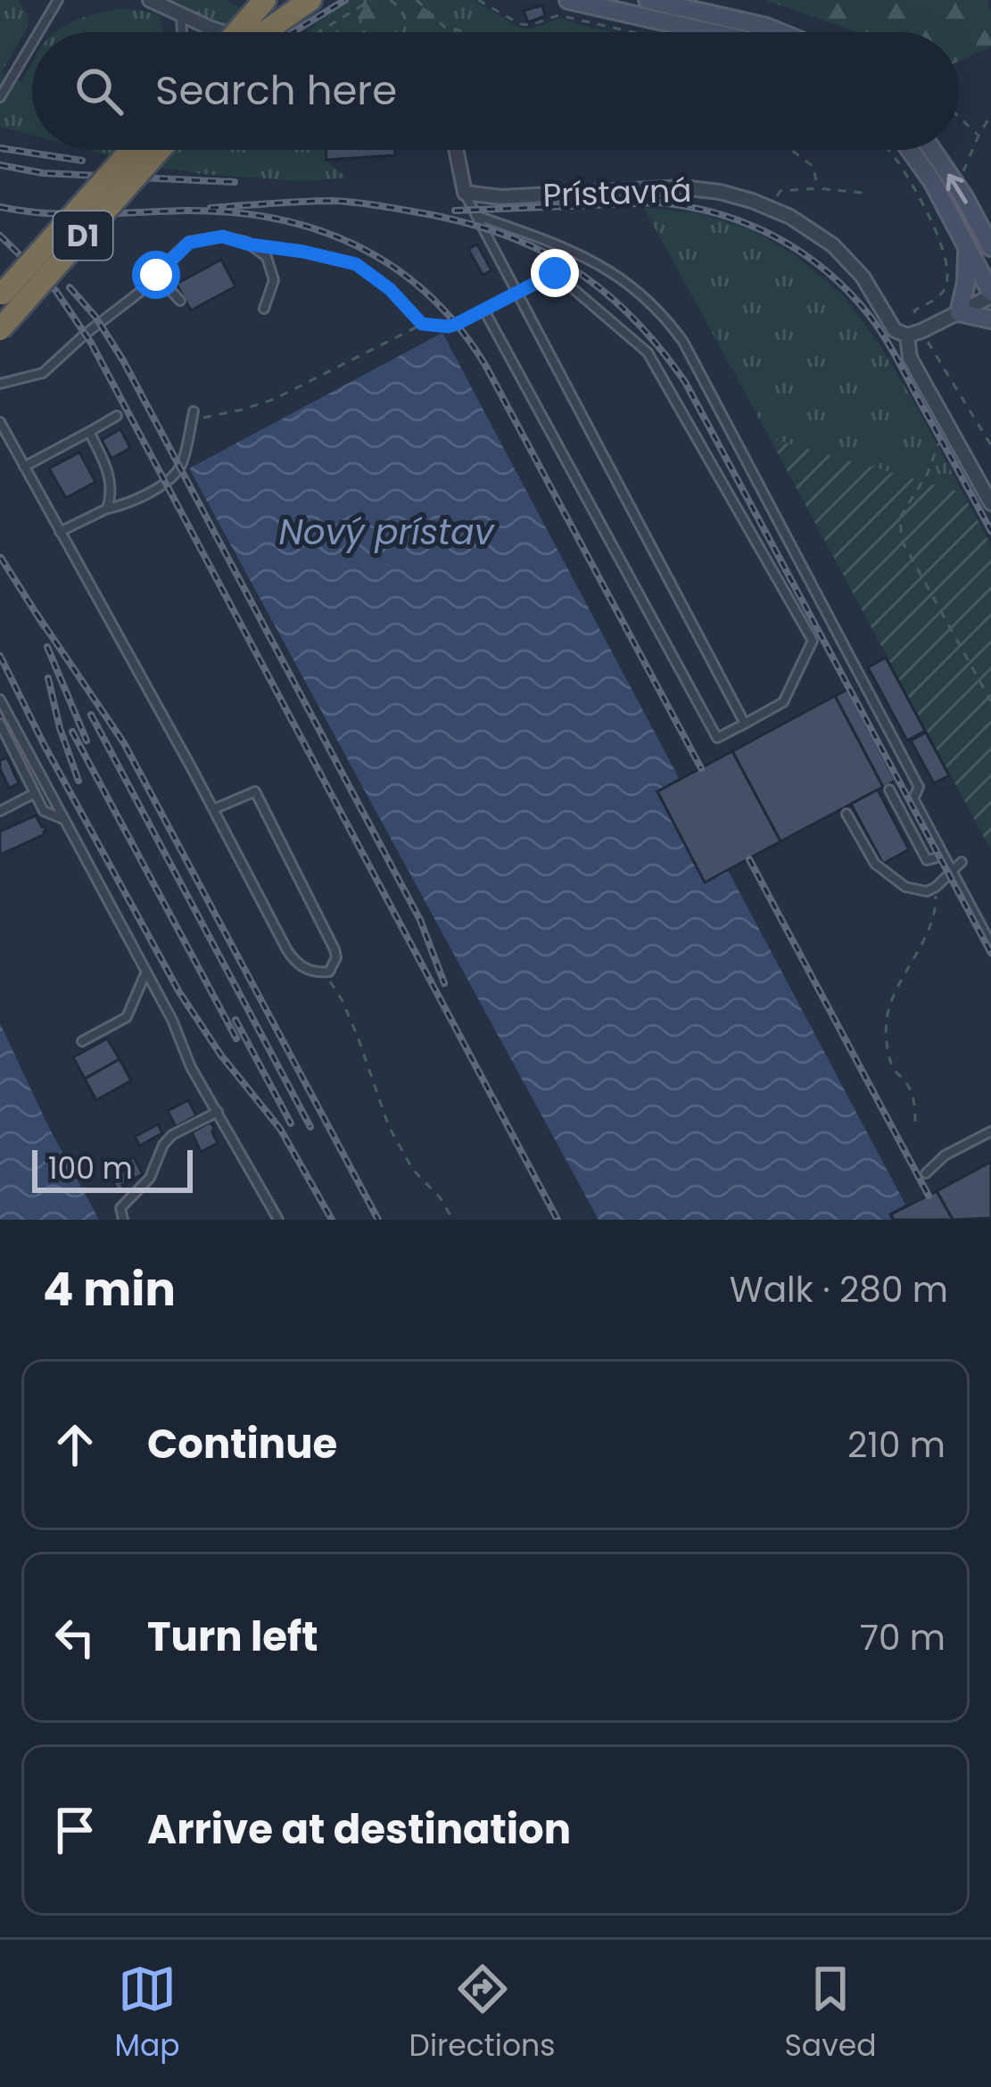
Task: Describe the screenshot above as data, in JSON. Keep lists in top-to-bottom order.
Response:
{
  "streets": {
    "highway": ["D1"],
    "street": ["Prístavná"]
  },
  "water": ["Nový prístav"],
  "scale_bar": "100 m",
  "page": {
    "search": "Search here",
    "scale": "100 m",
    "heading": ["4 min", "Walk · 280 m"],
    "list": [
      ["Continue", "210 m"],
      ["Turn left", "70 m"],
      "Arrive at destination"
    ],
    "nav": ["Map", "Directions", "Saved"]
  }
}
